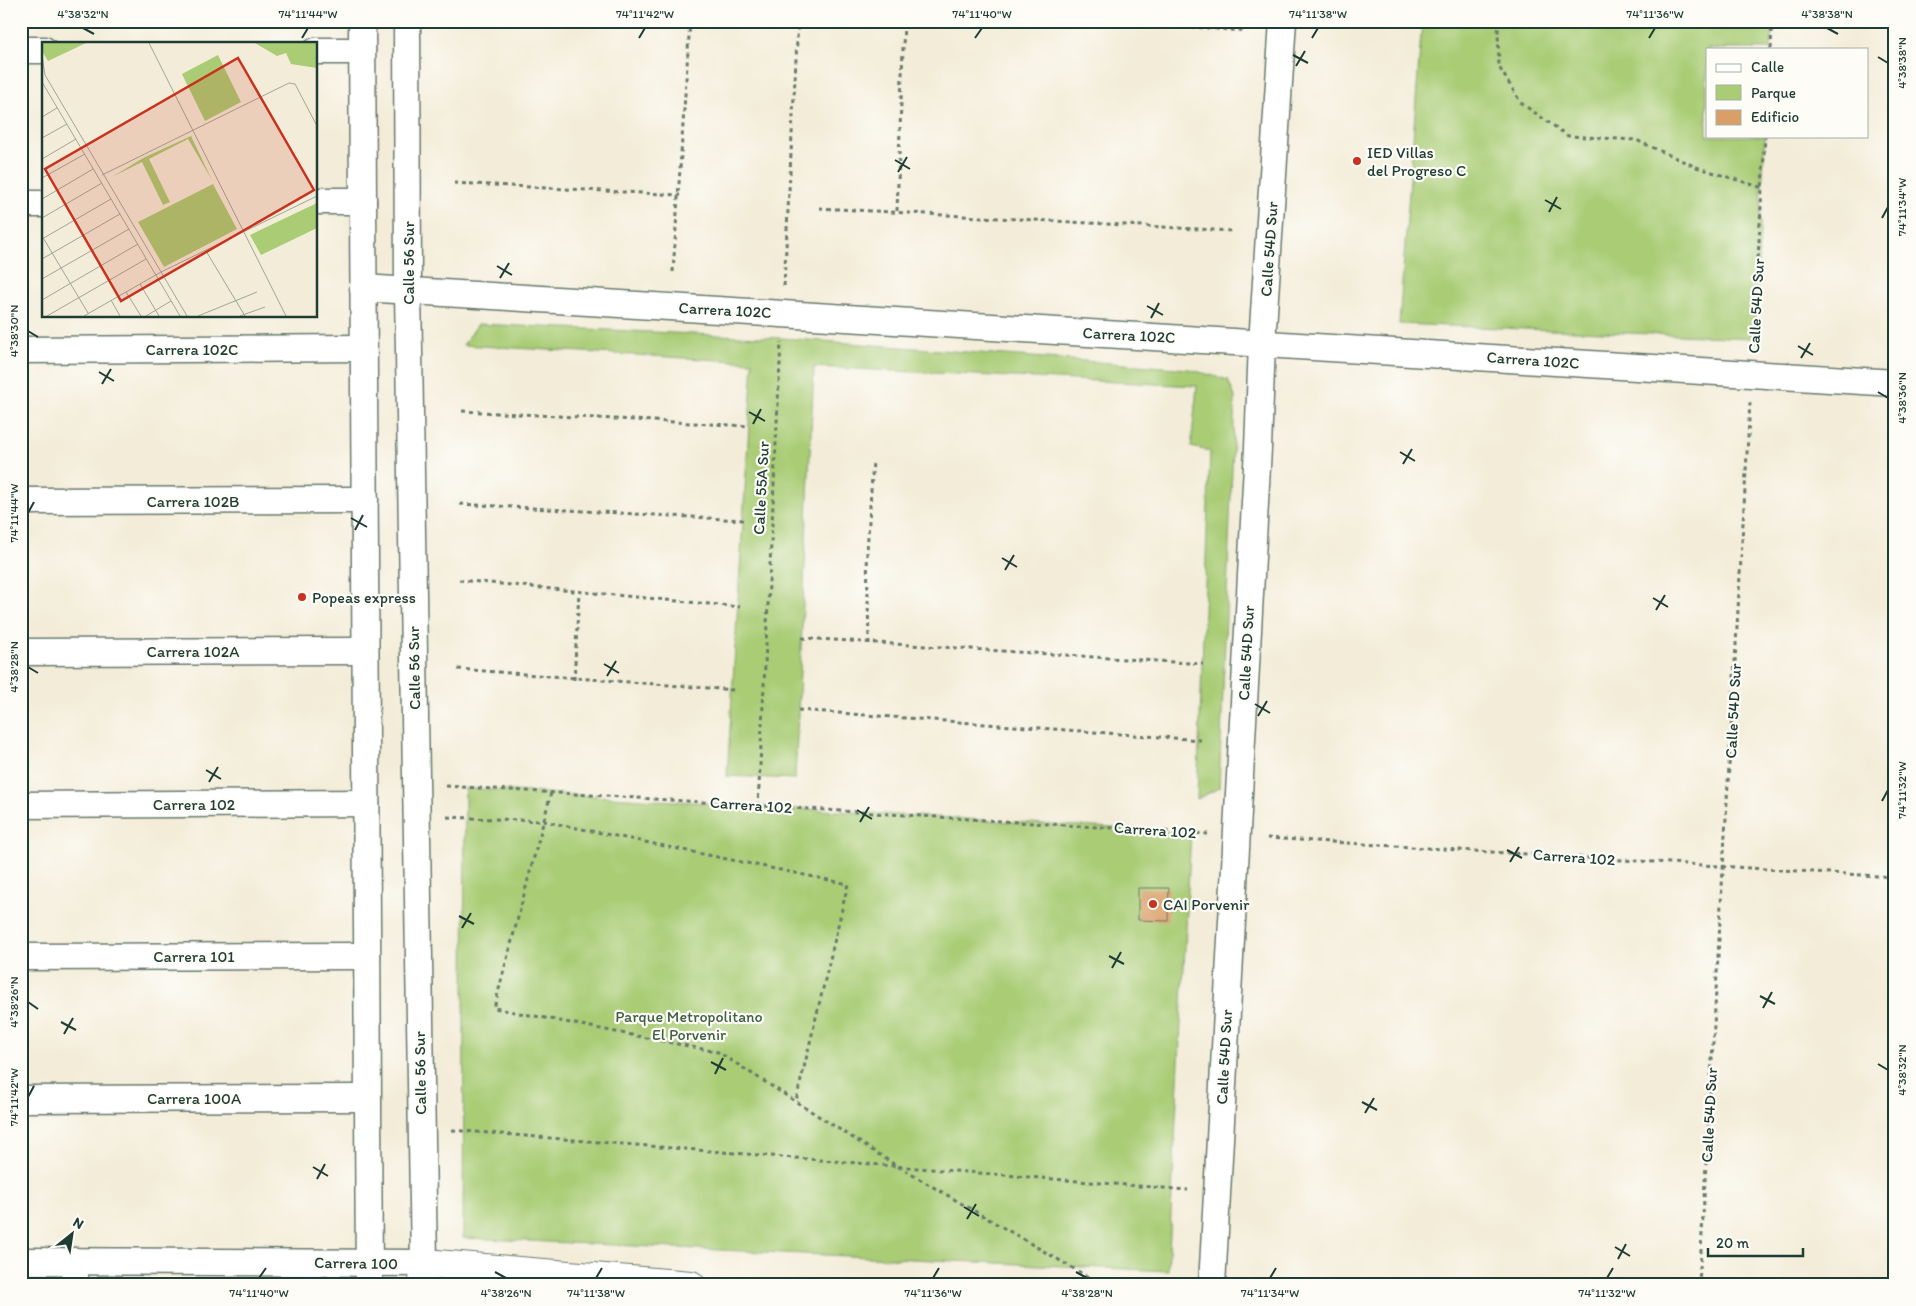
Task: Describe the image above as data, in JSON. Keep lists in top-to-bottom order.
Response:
{
  "streets": {
    "street": [
      "Calle 54D Sur",
      "Calle 56 Sur",
      "Carrera 102C",
      "Carrera 102B",
      "Carrera 102A",
      "Carrera 102",
      "Carrera 101",
      "Carrera 100A",
      "Carrera 100"
    ],
    "path": ["Calle 55A Sur"]
  },
  "crossings": [
    ["Calle 54D Sur", "Carrera 102C"],
    ["Calle 54D Sur", "Carrera 102"],
    ["Calle 56 Sur", "Carrera 102C"],
    ["Calle 56 Sur", "Carrera 102"],
    ["Calle 56 Sur", "Carrera 100"],
    ["Carrera 102C", "Calle 55A Sur"],
    ["Calle 55A Sur", "Carrera 102"]
  ],
  "parks": ["Parque Metropolitano El Porvenir"],
  "places": ["IED Villas del Progreso C", "Popeas express", "CAI Porvenir"],
  "legend": ["Calle", "Parque", "Edificio"],
  "scale_bar": "20 m",
  "north": "top right",
  "coordinates": [
    "4°38'32\"N",
    "74°11'44\"W",
    "74°11'42\"W",
    "74°11'40\"W",
    "74°11'38\"W",
    "74°11'36\"W",
    "4°38'38\"N",
    "74°11'34\"W",
    "4°38'30\"N",
    "4°38'36\"N",
    "4°38'28\"N",
    "74°11'32\"W",
    "4°38'26\"N"
  ]
}
